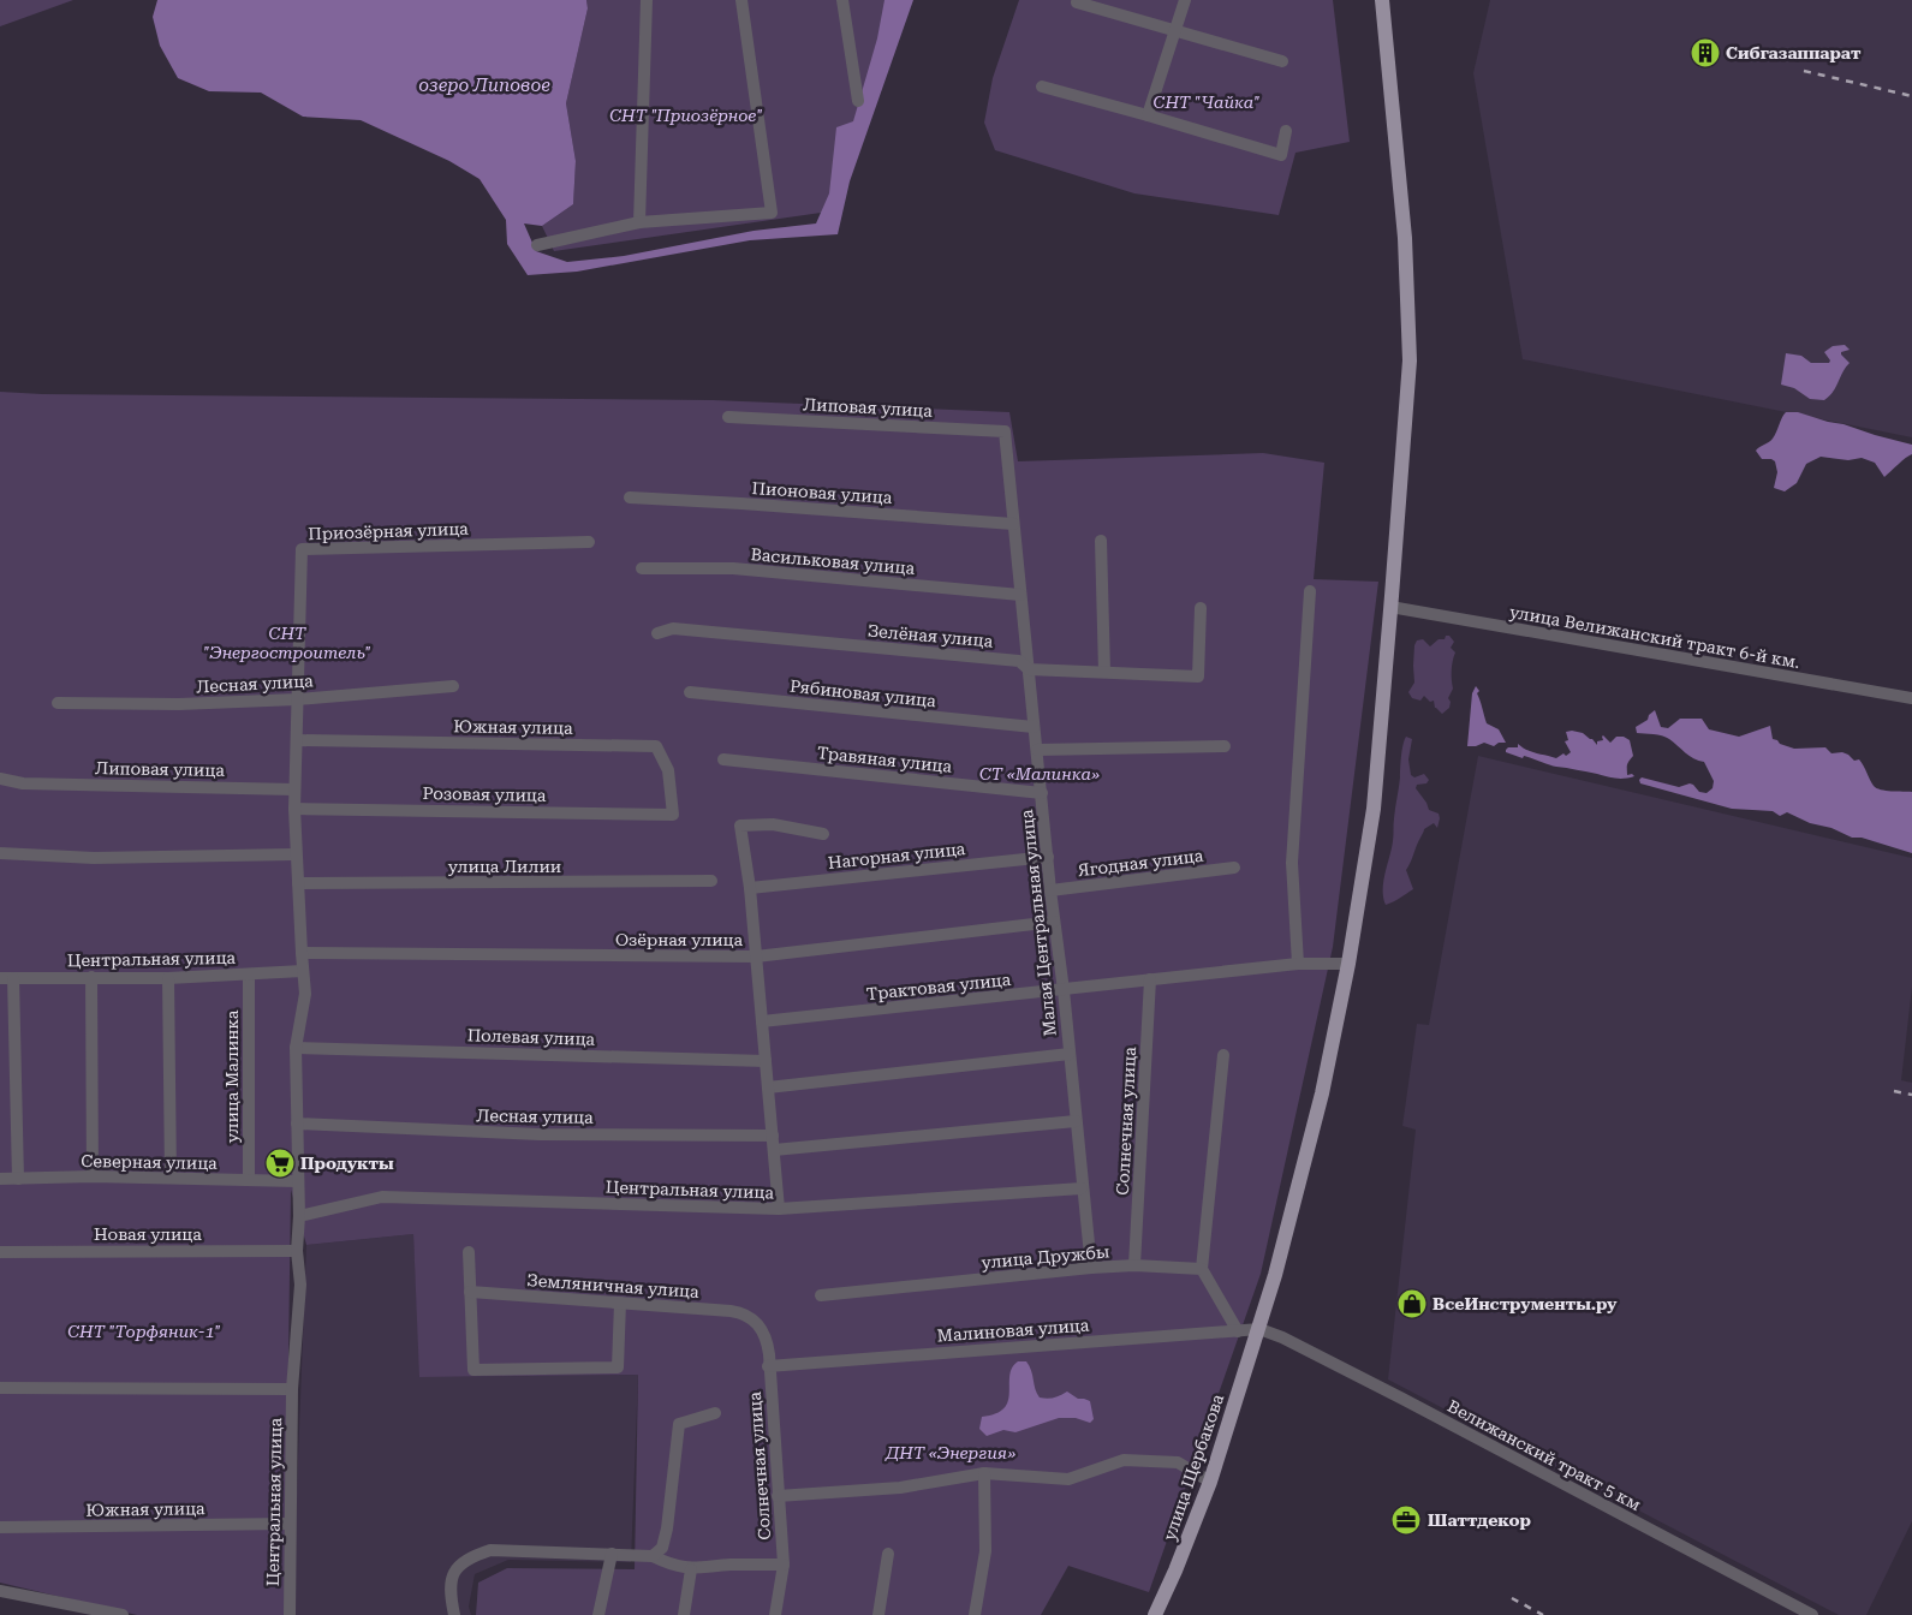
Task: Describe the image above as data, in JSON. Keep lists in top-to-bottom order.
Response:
{
  "streets": {
    "main road": ["улица Щербакова"],
    "street": [
      "Липовая улица",
      "Пионовая улица",
      "Приозёрная улица",
      "Васильковая улица",
      "Зелёная улица",
      "улица Велижанский тракт 6-й км.",
      "Лесная улица",
      "Рябиновая улица",
      "Южная улица",
      "Травяная улица",
      "Розовая улица",
      "Нагорная улица",
      "Ягодная улица",
      "улица Лилии",
      "Малая Центральная улица",
      "Озёрная улица",
      "Центральная улица",
      "Трактовая улица",
      "Полевая улица",
      "улица Малинка",
      "Солнечная улица",
      "Северная улица",
      "Новая улица",
      "улица Дружбы",
      "Земляничная улица",
      "Малиновая улица",
      "Велижанский тракт 5 км"
    ]
  },
  "crossings": [
    ["Липовая улица", "Малая Центральная улица"],
    ["Липовая улица", "Центральная улица"],
    ["Пионовая улица", "Малая Центральная улица"],
    ["Приозёрная улица", "Лесная улица"],
    ["Приозёрная улица", "Центральная улица"],
    ["Васильковая улица", "Малая Центральная улица"],
    ["Зелёная улица", "Малая Центральная улица"],
    ["улица Велижанский тракт 6-й км.", "улица Щербакова"],
    ["Лесная улица", "Центральная улица"],
    ["Рябиновая улица", "Малая Центральная улица"],
    ["Южная улица", "Розовая улица"],
    ["Южная улица", "Центральная улица"],
    ["Травяная улица", "Малая Центральная улица"],
    ["Розовая улица", "Центральная улица"],
    ["Нагорная улица", "Малая Центральная улица"],
    ["Ягодная улица", "Малая Центральная улица"],
    ["улица Лилии", "Центральная улица"],
    ["Малая Центральная улица", "Озёрная улица"],
    ["Малая Центральная улица", "Центральная улица"],
    ["Малая Центральная улица", "Трактовая улица"],
    ["Малая Центральная улица", "улица Дружбы"],
    ["Озёрная улица", "Центральная улица"],
    ["Центральная улица", "Полевая улица"],
    ["Центральная улица", "улица Малинка"],
    ["Центральная улица", "Северная улица"],
    ["Центральная улица", "Новая улица"],
    ["Трактовая улица", "Солнечная улица"],
    ["Трактовая улица", "улица Щербакова"],
    ["улица Малинка", "Северная улица"],
    ["Солнечная улица", "улица Дружбы"],
    ["Солнечная улица", "Земляничная улица"],
    ["Солнечная улица", "Малиновая улица"],
    ["Малиновая улица", "Велижанский тракт 5 км"],
    ["Малиновая улица", "улица Щербакова"],
    ["Велижанский тракт 5 км", "улица Щербакова"]
  ],
  "water": ["озеро Липовое"],
  "parks": [
    "СНТ \"Чайка\"",
    "СНТ \"Приозёрное\"",
    "СНТ \"Энергостроитель\"",
    "CТ «Малинка»",
    "СНТ \"Торфяник-1\"",
    "ДНТ «Энергия»"
  ],
  "places": {
    "building": ["Сибгазаппарат"],
    "supermarket": ["Продукты"],
    "shop": ["ВсеИнструменты.ру"],
    "office": ["Шаттдекор"]
  }
}
